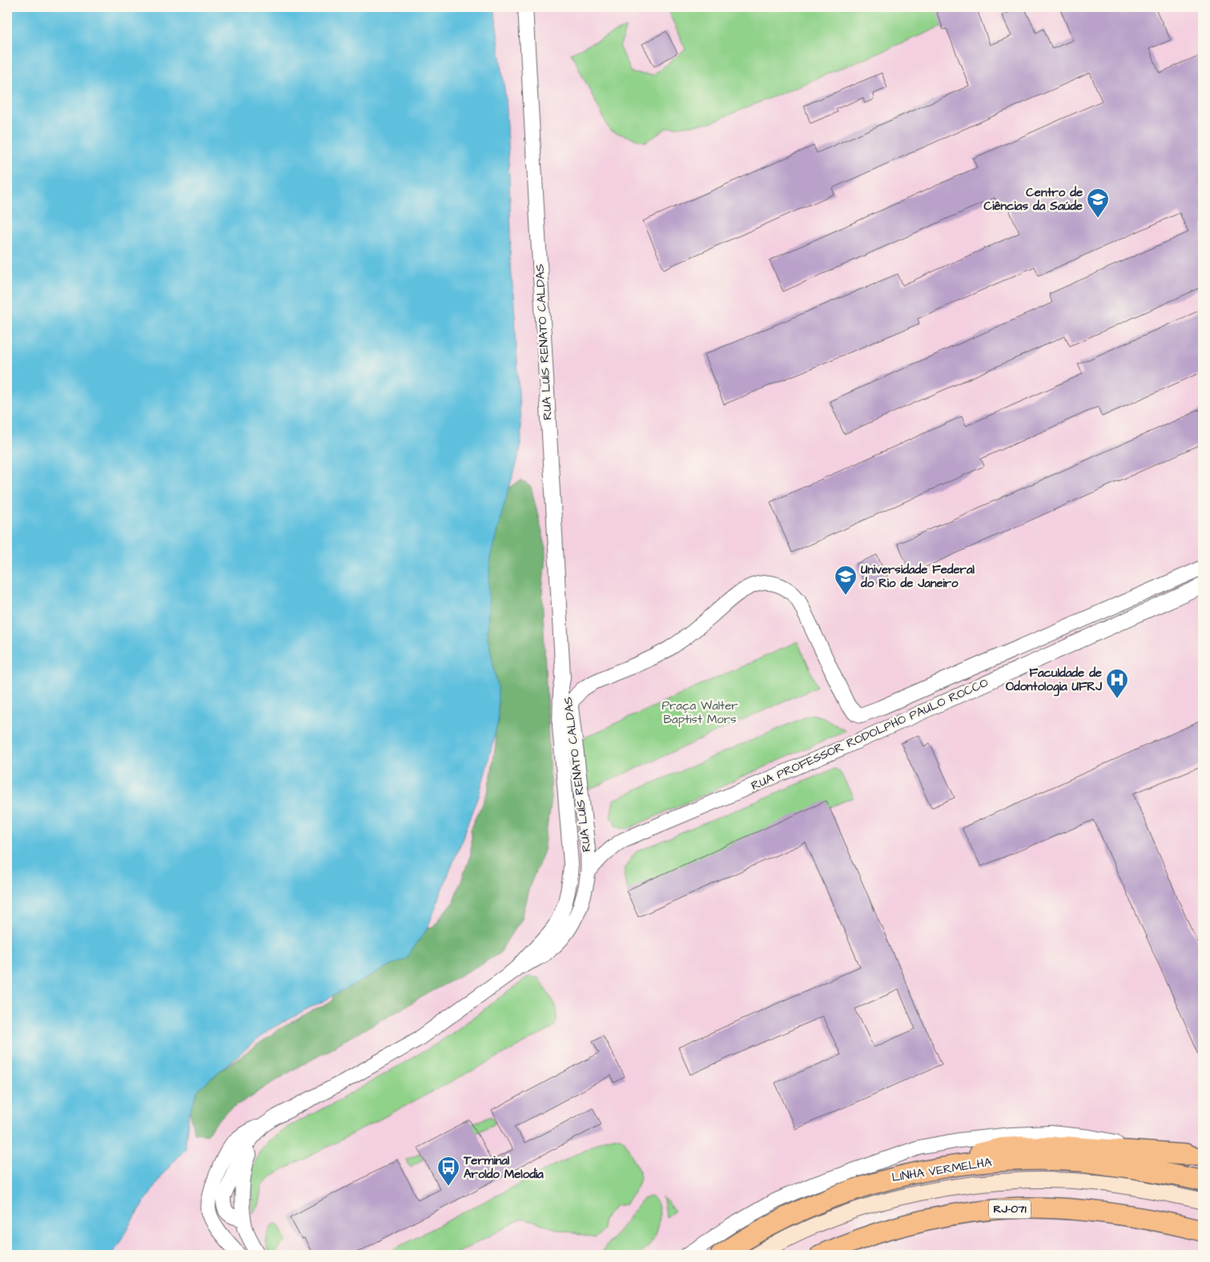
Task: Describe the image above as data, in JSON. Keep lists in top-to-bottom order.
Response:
{
  "streets": {
    "highway": ["LINHA VERMELHA", "RJ-071"],
    "street": ["RUA LUÍS RENATO CALDAS", "RUA PROFESSOR RODOLPHO PAULO ROCCO"]
  },
  "crossings": [
    ["RUA LUÍS RENATO CALDAS", "RUA PROFESSOR RODOLPHO PAULO ROCCO"]
  ],
  "parks": ["Praça Walter Baptist Mors"],
  "places": {
    "school or university": ["Centro de Ciências da Saúde", "Universidade Federal do Rio de Janeiro"],
    "hospital": ["Faculdade de Odontologia UFRJ"],
    "bus stop": ["Terminal Aroldo Melodia"]
  }
}
